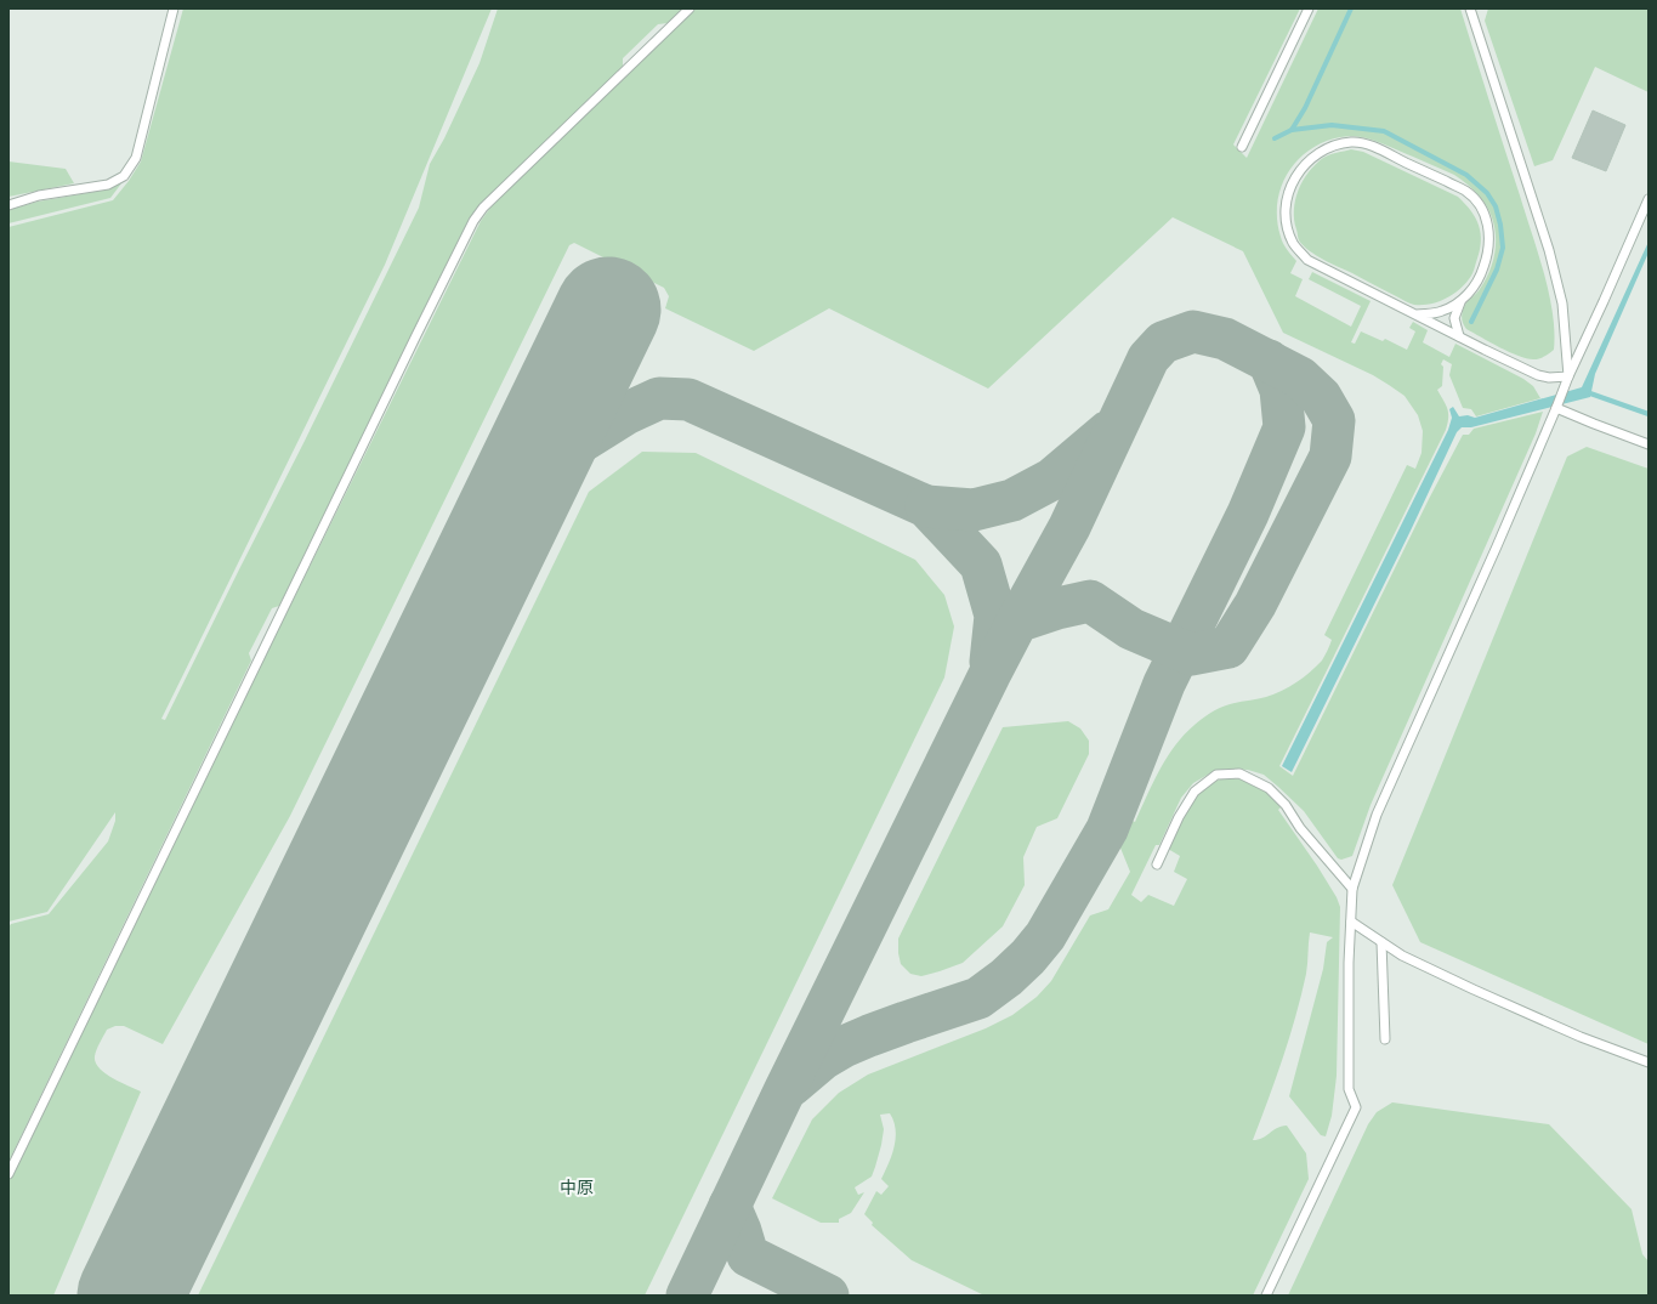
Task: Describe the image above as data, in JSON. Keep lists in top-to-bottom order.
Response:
{
  "districts": ["中原"]
}
